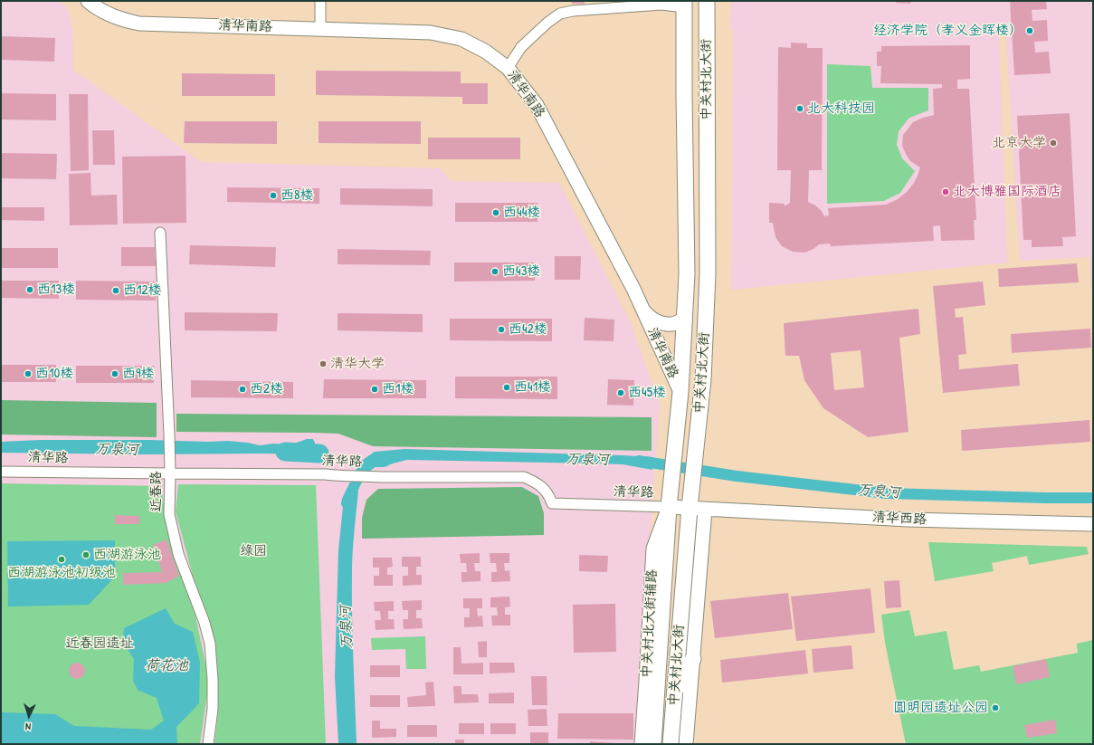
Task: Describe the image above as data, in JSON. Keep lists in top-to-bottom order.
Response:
{
  "streets": {
    "main road": ["中关村北大街"],
    "street": [
      "清华南路",
      "清华路",
      "近春路",
      "清华西路",
      "中关村北大街辅路"
    ]
  },
  "crossings": [
    ["清华南路", "中关村北大街"],
    ["中关村北大街", "清华路"],
    ["中关村北大街", "清华西路"],
    ["中关村北大街", "中关村北大街辅路"],
    ["清华路", "近春路"],
    ["清华路", "清华西路"],
    ["清华路", "中关村北大街辅路"],
    ["清华西路", "中关村北大街辅路"]
  ],
  "water": ["万泉河", "荷花池"],
  "parks": ["绿园", "近春园遗址"],
  "places": [
    "经济学院（孝义金晖楼）",
    "北大科技园",
    "北京大学",
    "北大博雅国际酒店",
    "西8楼",
    "西44楼",
    "西43楼",
    "西13楼",
    "西12楼",
    "西42楼",
    "清华大学",
    "西10楼",
    "西9楼",
    "西41楼",
    "西2楼",
    "西1楼",
    "西45楼",
    "西湖游泳池",
    "西湖游泳池初级池",
    "圆明园遗址公园"
  ],
  "north": "bottom"
}
